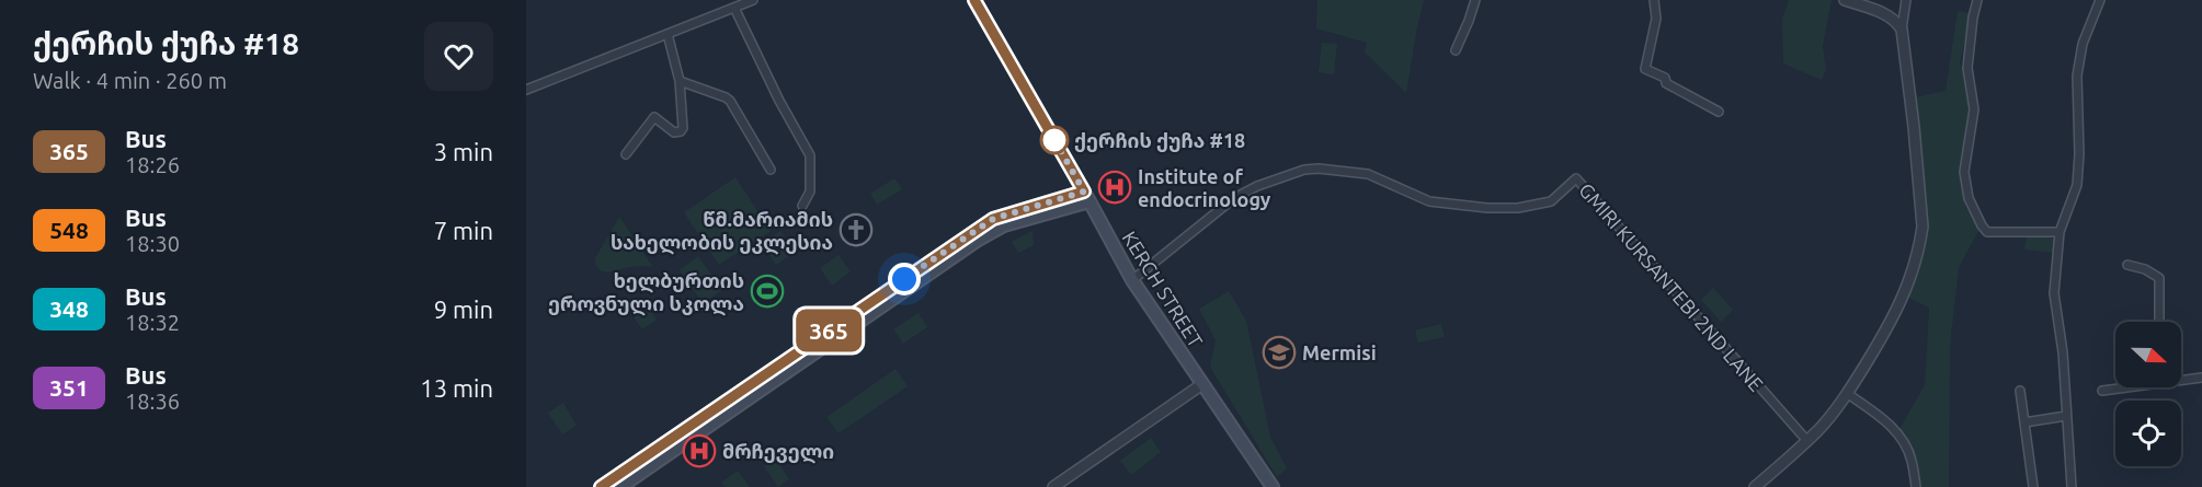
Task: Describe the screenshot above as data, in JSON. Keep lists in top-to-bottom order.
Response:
{
  "streets": {
    "main road": ["KERCH STREET"],
    "street": ["GMIRI KURSANTEBI 2ND LANE"]
  },
  "crossings": [
    ["GMIRI KURSANTEBI 2ND LANE", "KERCH STREET"]
  ],
  "places": {
    "other": ["ქერჩის ქუჩა #18"],
    "hospital": ["Institute of endocrinology", "მრჩეველი"],
    "church": ["წმ.მარიამის სახელობის ეკლესია"],
    "sports": ["ხელბურთის ეროვნული სკოლა"],
    "school or university": ["Mermisi"]
  },
  "lines": ["bus line 365"],
  "north": "right",
  "page": {
    "heading": ["ქერჩის ქუჩა #18", "Walk · 4 min · 260 m"],
    "on_map": "365",
    "list": [
      {
        "mark": "365",
        "name": "Bus",
        "note": "18:26",
        "value": "3 min"
      },
      {
        "mark": "548",
        "name": "Bus",
        "note": "18:30",
        "value": "7 min"
      },
      {
        "mark": "348",
        "name": "Bus",
        "note": "18:32",
        "value": "9 min"
      },
      {
        "mark": "351",
        "name": "Bus",
        "note": "18:36",
        "value": "13 min"
      }
    ]
  }
}
